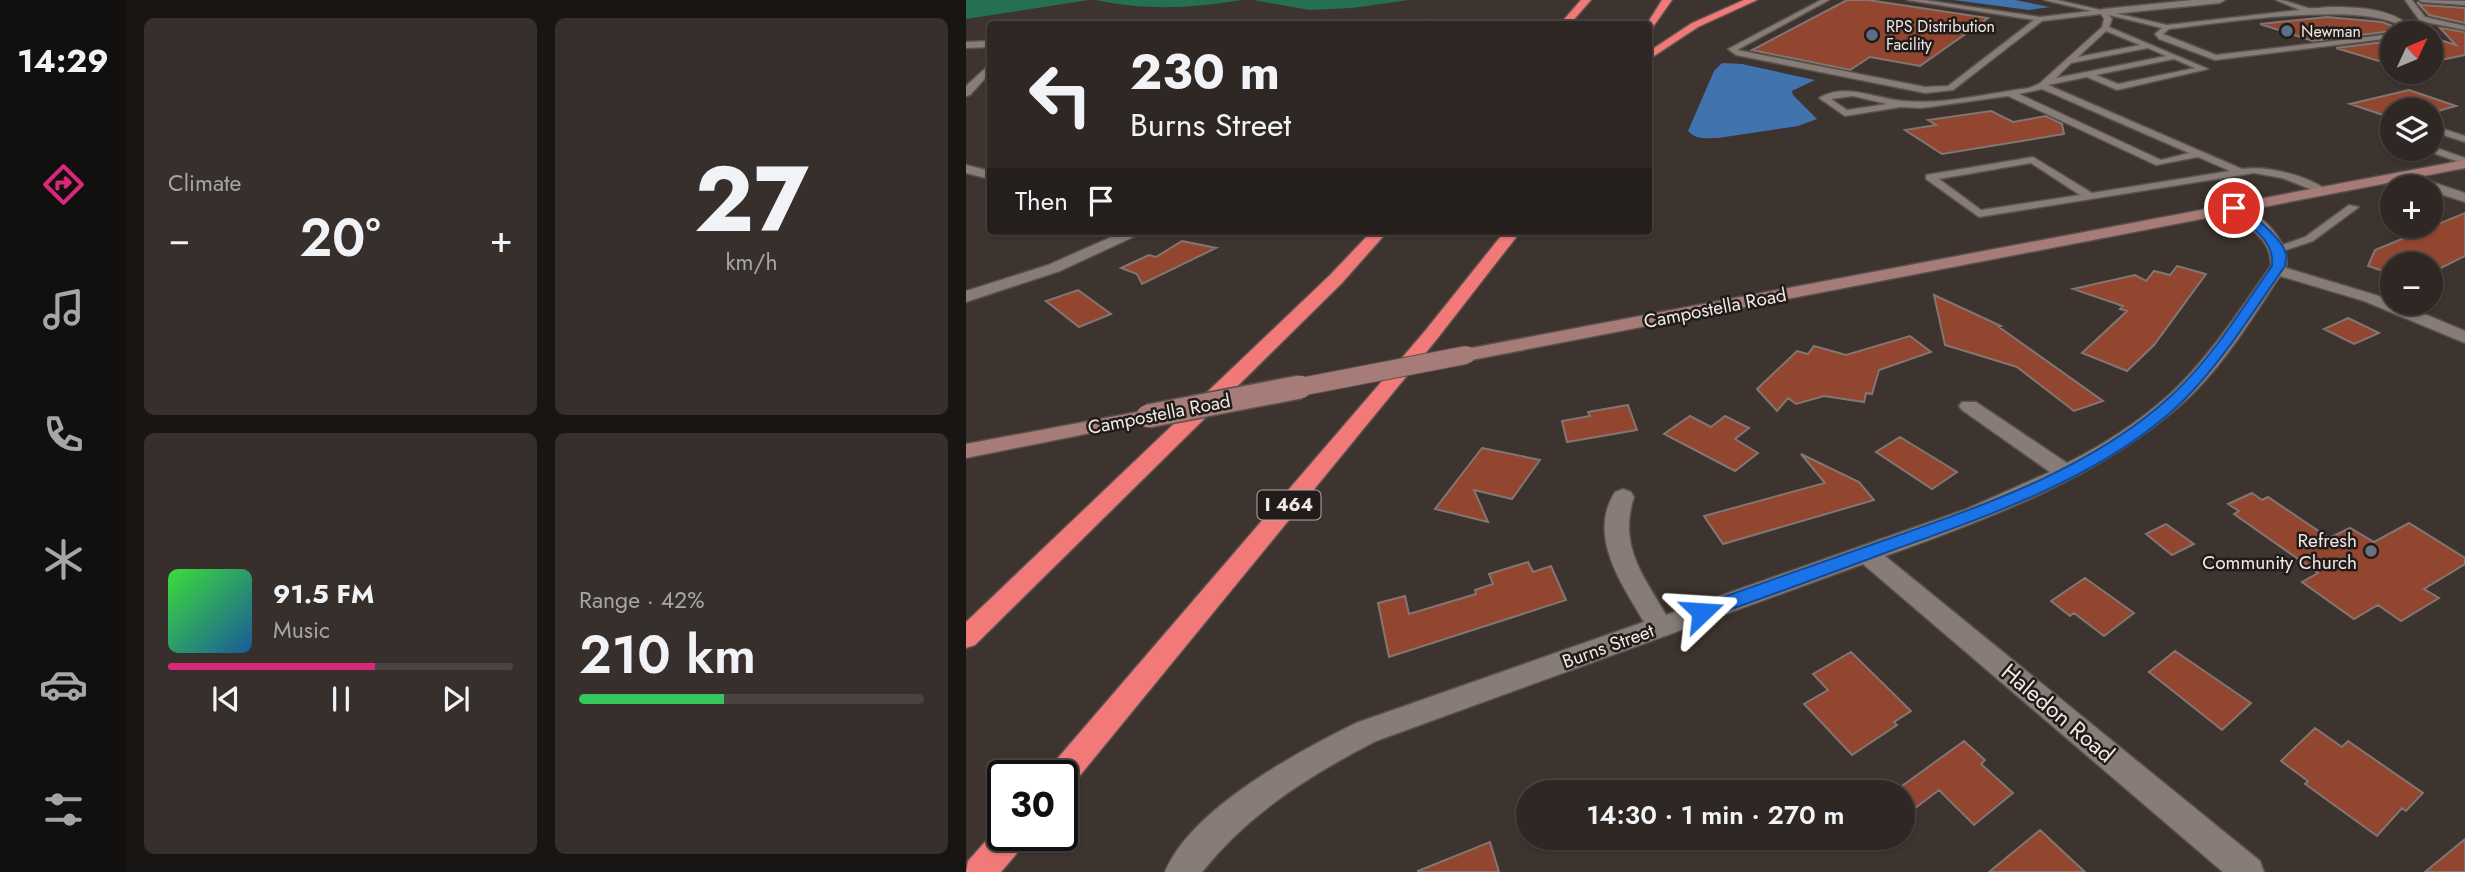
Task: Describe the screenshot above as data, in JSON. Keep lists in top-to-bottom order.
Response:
{
  "streets": {
    "highway": ["I 464"],
    "main road": ["Campostella Road"],
    "street": ["Burns Street", "Haledon Road"]
  },
  "crossings": [
    ["Burns Street", "Haledon Road"]
  ],
  "places": ["Newman", "RPS Distribution Facility", "Refresh Community Church"],
  "north": "top right",
  "page": {
    "tabs": "14:29",
    "tile": [
      "Climate",
      ["27", "km/h"],
      ["Range · 42%", "210 km"]
    ],
    "map_buttons": ["+", "−"],
    "turn": ["230 m", "Burns Street"],
    "then": "Then",
    "heat": ["−", "20°", "+"],
    "song": ["91.5 FM", "Music"],
    "limit": "30",
    "trip": "14:30 · 1 min · 270 m"
  }
}
